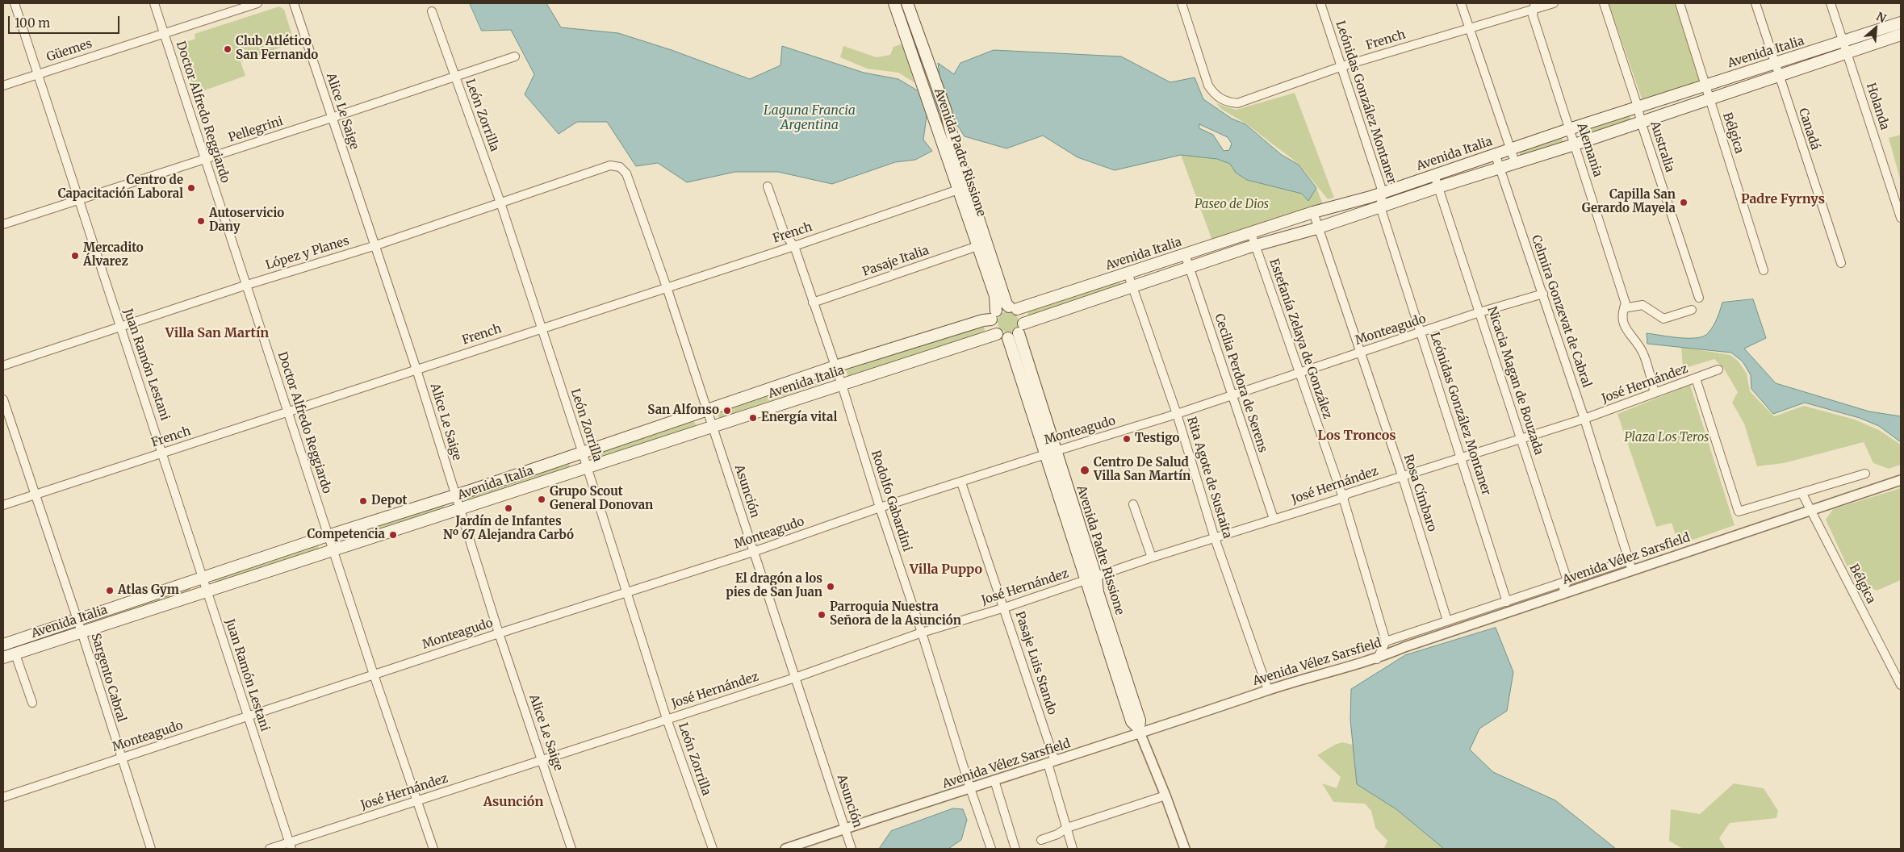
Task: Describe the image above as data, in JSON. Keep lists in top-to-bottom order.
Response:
{
  "streets": {
    "main road": ["Avenida Italia", "Avenida Padre Rissione"],
    "street": [
      "French",
      "Güemes",
      "Leónidas González Montaner",
      "Holanda",
      "Alice Le Saige",
      "Doctor Alfredo Reggiardo",
      "León Zorrilla",
      "Canadá",
      "Pellegrini",
      "Bélgica",
      "Australia",
      "Alemania",
      "López y Planes",
      "Pasaje Italia",
      "Celmira Gonzevat de Cabral",
      "Monteagudo",
      "Estefanía Zelaya de González",
      "Juan Ramón Lestani",
      "Nicacia Magan de Bouzada",
      "Cecilia Perdora de Serens",
      "José Hernández",
      "Rita Agote de Sustaita",
      "Asunción",
      "Rosa Címbaro",
      "Rodolfo Gabardini",
      "Avenida Vélez Sarsfield",
      "Pasaje Luis Stando",
      "Sargento Cabral"
    ]
  },
  "crossings": [
    ["French", "Leónidas González Montaner"],
    ["French", "Alice Le Saige"],
    ["French", "Doctor Alfredo Reggiardo"],
    ["French", "León Zorrilla"],
    ["French", "Alemania"],
    ["French", "Avenida Padre Rissione"],
    ["French", "Juan Ramón Lestani"],
    ["French", "Asunción"],
    ["French", "Rodolfo Gabardini"],
    ["French", "Sargento Cabral"],
    ["Güemes", "Doctor Alfredo Reggiardo"],
    ["Güemes", "Juan Ramón Lestani"],
    ["Avenida Italia", "Leónidas González Montaner"],
    ["Avenida Italia", "Holanda"],
    ["Avenida Italia", "Alice Le Saige"],
    ["Avenida Italia", "Doctor Alfredo Reggiardo"],
    ["Avenida Italia", "León Zorrilla"],
    ["Avenida Italia", "Canadá"],
    ["Avenida Italia", "Bélgica"],
    ["Avenida Italia", "Australia"],
    ["Avenida Italia", "Alemania"],
    ["Avenida Italia", "Avenida Padre Rissione"],
    ["Avenida Italia", "Celmira Gonzevat de Cabral"],
    ["Avenida Italia", "Estefanía Zelaya de González"],
    ["Avenida Italia", "Juan Ramón Lestani"],
    ["Avenida Italia", "Nicacia Magan de Bouzada"],
    ["Avenida Italia", "Cecilia Perdora de Serens"],
    ["Avenida Italia", "Rita Agote de Sustaita"],
    ["Avenida Italia", "Asunción"],
    ["Avenida Italia", "Rosa Címbaro"],
    ["Avenida Italia", "Rodolfo Gabardini"],
    ["Avenida Italia", "Sargento Cabral"],
    ["Leónidas González Montaner", "Monteagudo"],
    ["Leónidas González Montaner", "José Hernández"],
    ["Leónidas González Montaner", "Avenida Vélez Sarsfield"],
    ["Alice Le Saige", "Pellegrini"],
    ["Alice Le Saige", "López y Planes"],
    ["Alice Le Saige", "Monteagudo"],
    ["Alice Le Saige", "José Hernández"],
    ["Doctor Alfredo Reggiardo", "Pellegrini"],
    ["Doctor Alfredo Reggiardo", "López y Planes"],
    ["Doctor Alfredo Reggiardo", "Monteagudo"],
    ["Doctor Alfredo Reggiardo", "José Hernández"],
    ["León Zorrilla", "Pellegrini"],
    ["León Zorrilla", "López y Planes"],
    ["León Zorrilla", "Monteagudo"],
    ["León Zorrilla", "José Hernández"],
    ["Pellegrini", "Juan Ramón Lestani"],
    ["Bélgica", "Avenida Vélez Sarsfield"],
    ["Alemania", "José Hernández"],
    ["Avenida Padre Rissione", "Pasaje Italia"],
    ["Avenida Padre Rissione", "Monteagudo"],
    ["Avenida Padre Rissione", "José Hernández"],
    ["Avenida Padre Rissione", "Avenida Vélez Sarsfield"],
    ["López y Planes", "Juan Ramón Lestani"],
    ["López y Planes", "Asunción"],
    ["Pasaje Italia", "Rodolfo Gabardini"],
    ["Celmira Gonzevat de Cabral", "Monteagudo"],
    ["Celmira Gonzevat de Cabral", "José Hernández"],
    ["Celmira Gonzevat de Cabral", "Avenida Vélez Sarsfield"],
    ["Monteagudo", "Estefanía Zelaya de González"],
    ["Monteagudo", "Juan Ramón Lestani"],
    ["Monteagudo", "Nicacia Magan de Bouzada"],
    ["Monteagudo", "Cecilia Perdora de Serens"],
    ["Monteagudo", "Rita Agote de Sustaita"],
    ["Monteagudo", "Asunción"],
    ["Monteagudo", "Rosa Címbaro"],
    ["Monteagudo", "Rodolfo Gabardini"],
    ["Monteagudo", "Pasaje Luis Stando"],
    ["Monteagudo", "Sargento Cabral"],
    ["Estefanía Zelaya de González", "José Hernández"],
    ["Estefanía Zelaya de González", "Avenida Vélez Sarsfield"],
    ["Juan Ramón Lestani", "José Hernández"],
    ["Nicacia Magan de Bouzada", "José Hernández"],
    ["Nicacia Magan de Bouzada", "Avenida Vélez Sarsfield"],
    ["Cecilia Perdora de Serens", "José Hernández"],
    ["José Hernández", "Rita Agote de Sustaita"],
    ["José Hernández", "Asunción"],
    ["José Hernández", "Rosa Címbaro"],
    ["José Hernández", "Rodolfo Gabardini"],
    ["José Hernández", "Pasaje Luis Stando"],
    ["Rita Agote de Sustaita", "Avenida Vélez Sarsfield"],
    ["Asunción", "Avenida Vélez Sarsfield"],
    ["Rosa Címbaro", "Avenida Vélez Sarsfield"],
    ["Rodolfo Gabardini", "Avenida Vélez Sarsfield"],
    ["Avenida Vélez Sarsfield", "Pasaje Luis Stando"]
  ],
  "districts": [
    "Padre Fyrnys",
    "Villa San Martín",
    "Los Troncos",
    "Villa Puppo",
    "Asunción"
  ],
  "water": ["Laguna Francia Argentina"],
  "parks": ["Paseo de Dios", "Plaza Los Teros"],
  "places": [
    "Club Atlético San Fernando",
    "Centro de Capacitación Laboral",
    "Capilla San Gerardo Mayela",
    "Autoservicio Dany",
    "Mercadito Álvarez",
    "San Alfonso",
    "Energía vital",
    "Testigo",
    "Centro De Salud Villa San Martín",
    "Grupo Scout General Donovan",
    "Depot",
    "Jardín de Infantes Nº 67 Alejandra Carbó",
    "Competencia",
    "El dragón a los pies de San Juan",
    "Atlas Gym",
    "Parroquia Nuestra Señora de la Asunción"
  ],
  "scale_bar": "100 m",
  "north": "top right"
}
